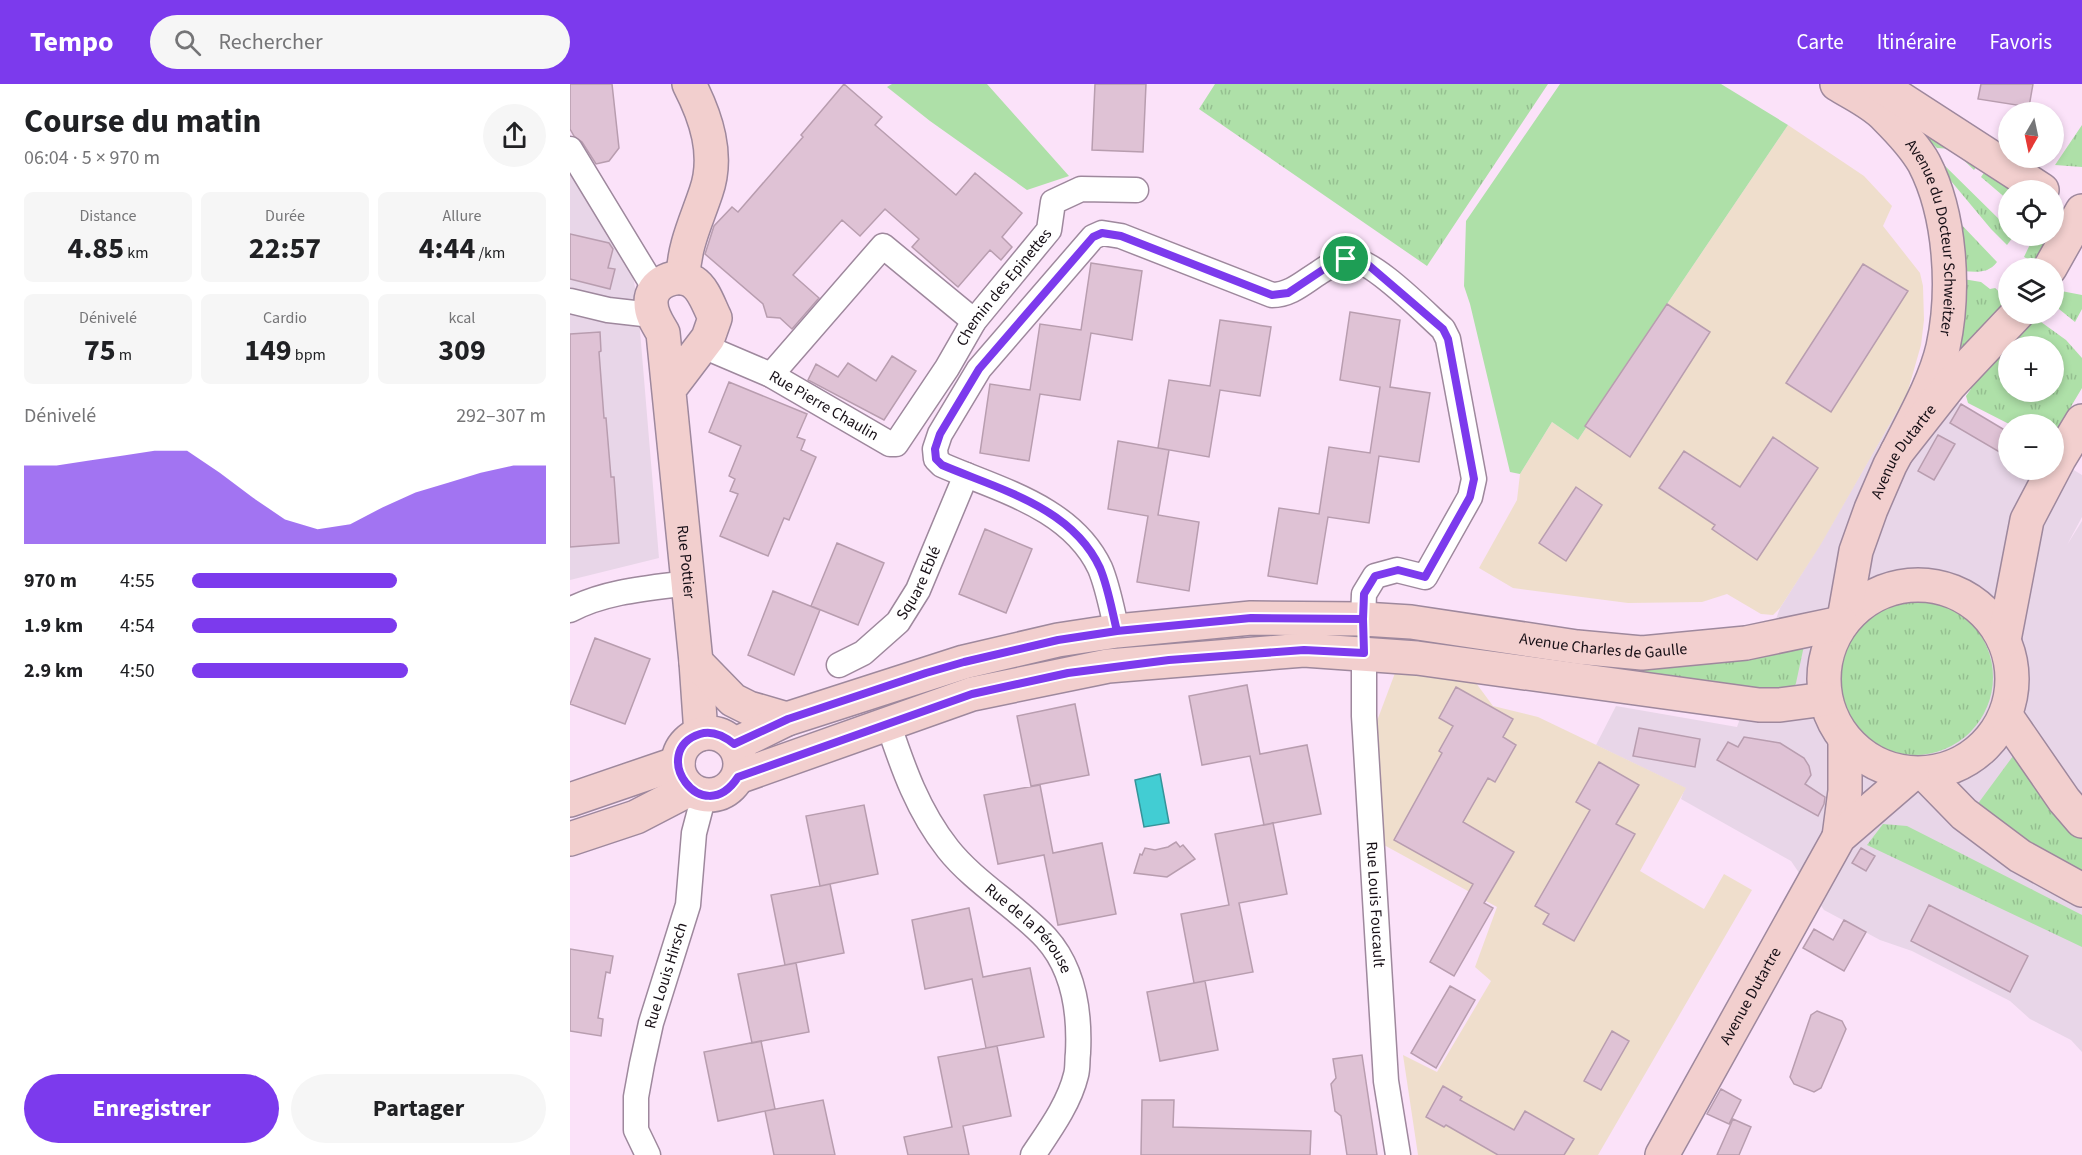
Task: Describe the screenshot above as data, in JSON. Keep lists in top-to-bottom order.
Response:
{
  "streets": {
    "main road": [
      "Avenue du Docteur Schweitzer",
      "Avenue Dutartre",
      "Rue Pottier",
      "Avenue Charles de Gaulle"
    ],
    "street": [
      "Chemin des Epinettes",
      "Rue Pierre Chaulin",
      "Square Eblé",
      "Rue Louis Foucault",
      "Rue de la Pérouse",
      "Rue Louis Hirsch"
    ]
  },
  "crossings": [
    ["Avenue du Docteur Schweitzer", "Avenue Dutartre"],
    ["Chemin des Epinettes", "Rue Pierre Chaulin"],
    ["Avenue Dutartre", "Avenue Charles de Gaulle"],
    ["Rue Pottier", "Avenue Charles de Gaulle"],
    ["Rue Pottier", "Rue Louis Hirsch"],
    ["Avenue Charles de Gaulle", "Rue Louis Foucault"],
    ["Avenue Charles de Gaulle", "Rue de la Pérouse"],
    ["Avenue Charles de Gaulle", "Rue Louis Hirsch"]
  ],
  "north": "bottom",
  "page": {
    "header": "Tempo",
    "search": "Rechercher",
    "nav": ["Carte", "Itinéraire", "Favoris"],
    "heading": ["Course du matin", "06:04 · 5 × 970 m"],
    "map_buttons": ["+", "−"],
    "stats": [
      ["Distance", "4.85 km"],
      ["Durée", "22:57"],
      ["Allure", "4:44 /km"],
      ["Dénivelé", "75 m"],
      ["Cardio", "149 bpm"],
      ["kcal", "309"]
    ],
    "chart": ["Dénivelé", "292–307 m"],
    "list": [
      {
        "name": "970 m",
        "note": "4:55"
      },
      {
        "name": "1.9 km",
        "note": "4:54"
      },
      {
        "name": "2.9 km",
        "note": "4:50"
      }
    ],
    "buttons": ["Enregistrer", "Partager"]
  }
}
